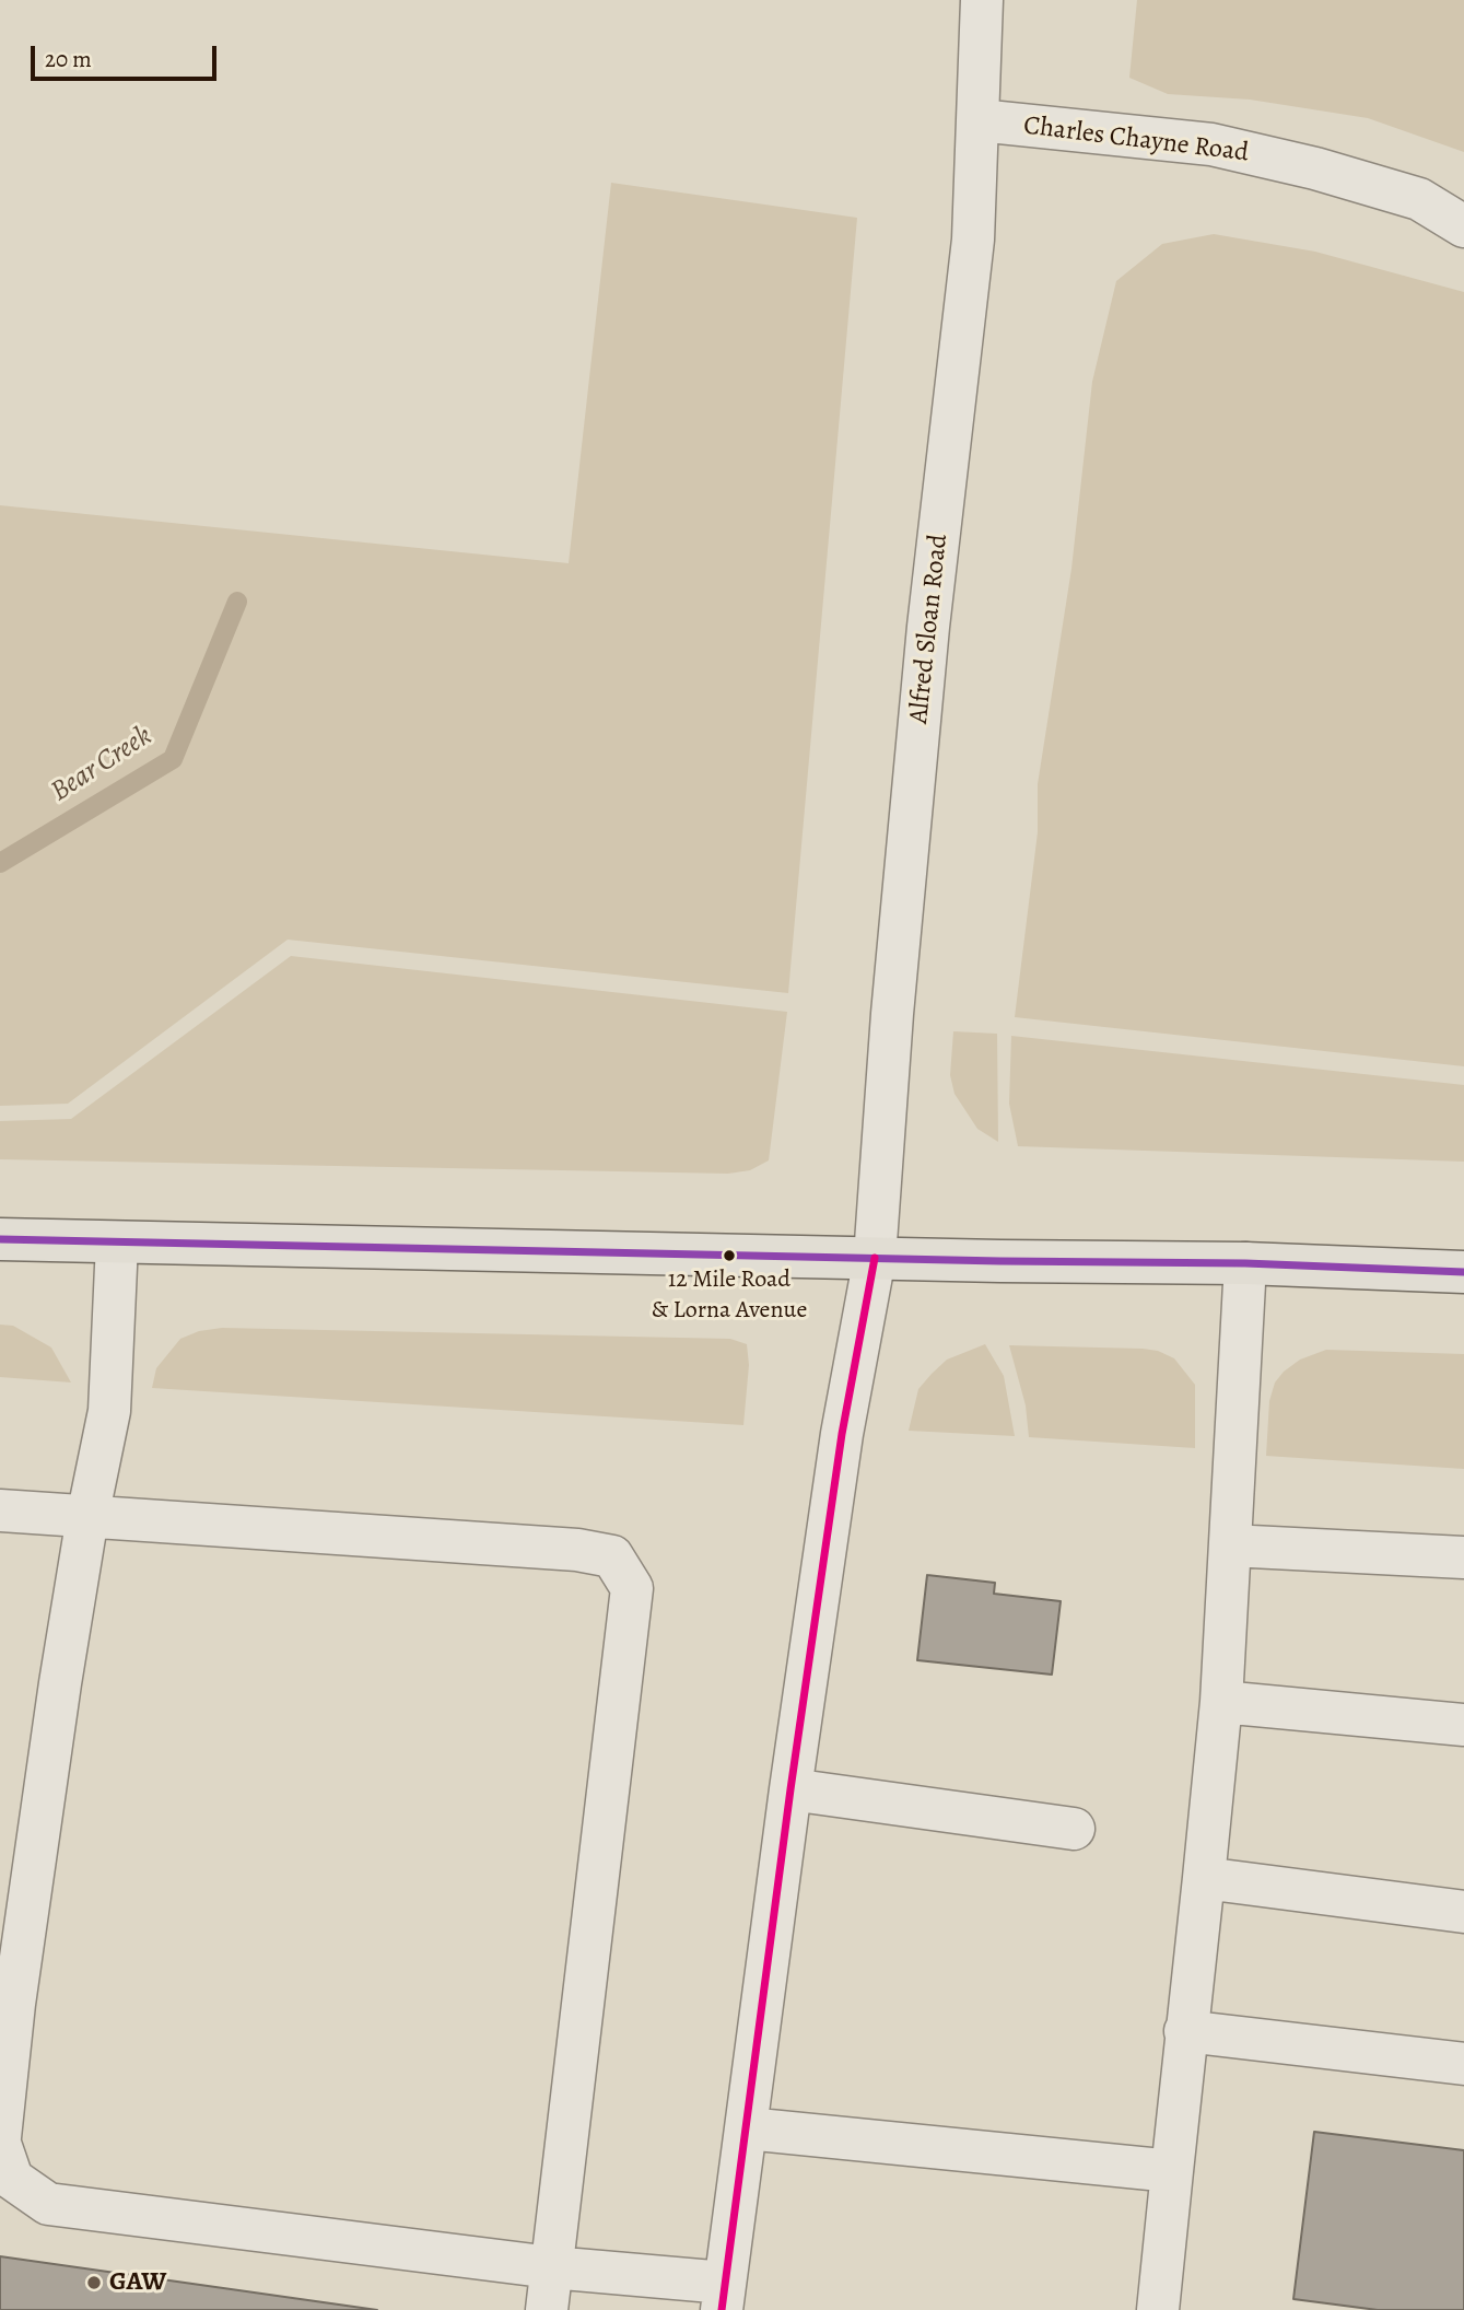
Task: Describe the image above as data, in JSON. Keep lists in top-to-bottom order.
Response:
{
  "streets": {
    "street": ["Charles Chayne Road", "Alfred Sloan Road"]
  },
  "crossings": [
    ["Charles Chayne Road", "Alfred Sloan Road"]
  ],
  "water": ["Bear Creek"],
  "places": ["12 Mile Road & Lorna Avenue", "GAW"],
  "scale_bar": "20 m"
}
